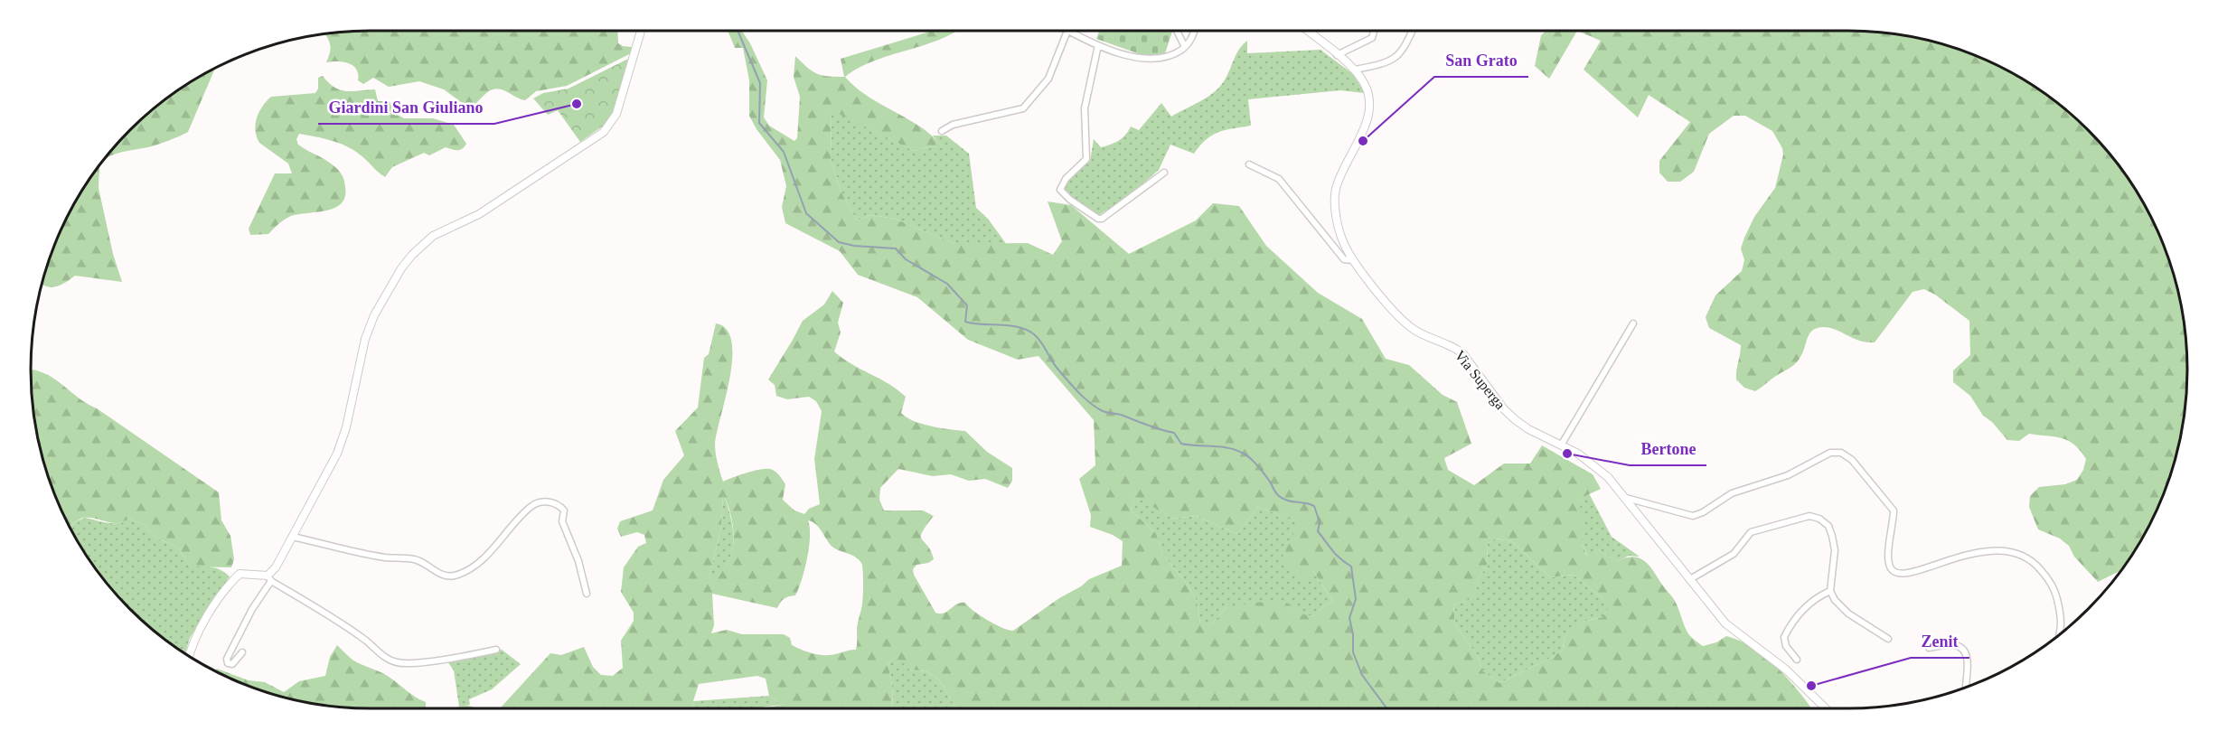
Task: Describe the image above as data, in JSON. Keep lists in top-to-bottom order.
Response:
{
  "streets": {
    "street": ["Via Superga"]
  },
  "places": [
    "Giardini San Giuliano",
    "San Grato",
    "Bertone",
    "Zenit"
  ]
}
